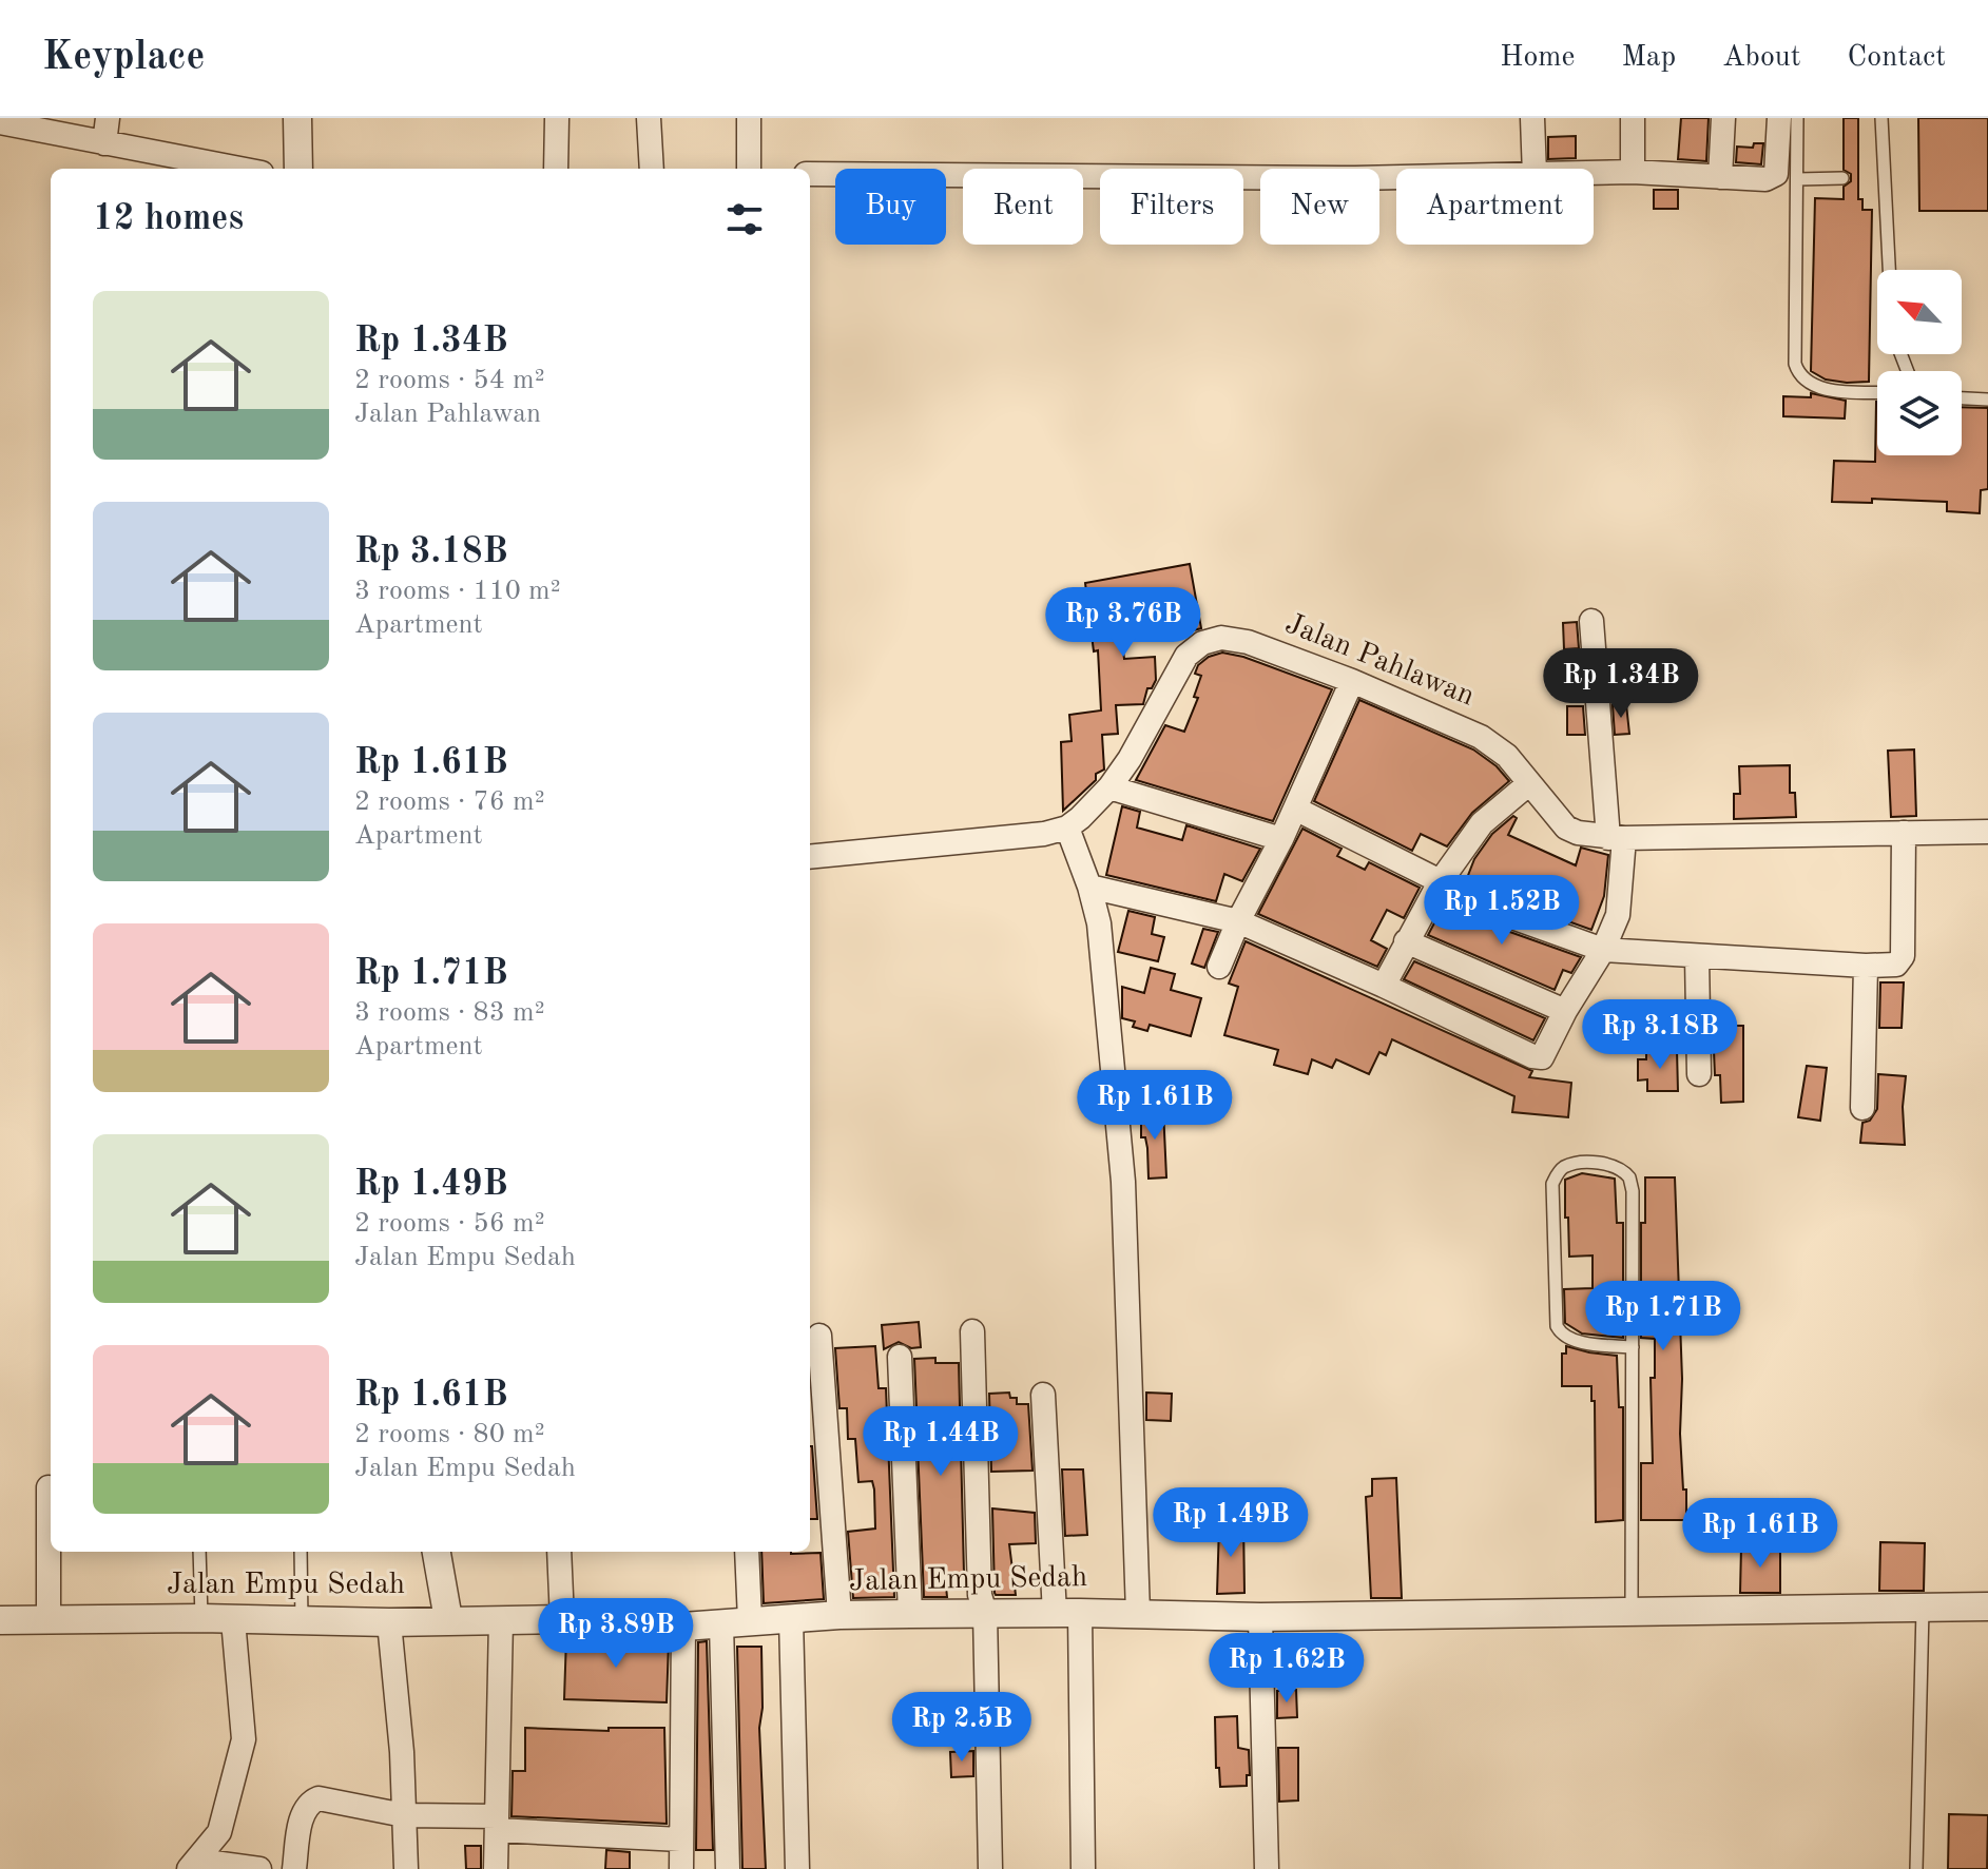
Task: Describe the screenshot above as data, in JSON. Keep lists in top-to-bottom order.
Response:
{
  "streets": {
    "street": ["Jalan Pahlawan", "Jalan Empu Sedah"]
  },
  "north": "top left",
  "page": {
    "header": "Keyplace",
    "nav": [
      "Home",
      "Map",
      "About",
      "Contact"
    ],
    "chip": [
      "Buy",
      "Rent",
      "Filters",
      "New",
      "Apartment"
    ],
    "heading": "12 homes",
    "list": [
      {
        "name": "Rp 1.34B",
        "note": "2 rooms · 54 m² · Jalan Pahlawan"
      },
      {
        "name": "Rp 3.18B",
        "note": "3 rooms · 110 m² · Apartment"
      },
      {
        "name": "Rp 1.61B",
        "note": "2 rooms · 76 m² · Apartment"
      },
      {
        "name": "Rp 1.71B",
        "note": "3 rooms · 83 m² · Apartment"
      },
      {
        "name": "Rp 1.49B",
        "note": "2 rooms · 56 m² · Jalan Empu Sedah"
      },
      {
        "name": "Rp 1.61B",
        "note": "2 rooms · 80 m² · Jalan Empu Sedah"
      }
    ],
    "price": [
      "Rp 3.76B",
      "Rp 1.34B",
      "Rp 1.52B",
      "Rp 3.18B",
      "Rp 1.61B",
      "Rp 1.71B",
      "Rp 1.44B",
      "Rp 1.49B",
      "Rp 1.61B",
      "Rp 3.89B",
      "Rp 1.62B",
      "Rp 2.5B"
    ]
  }
}
